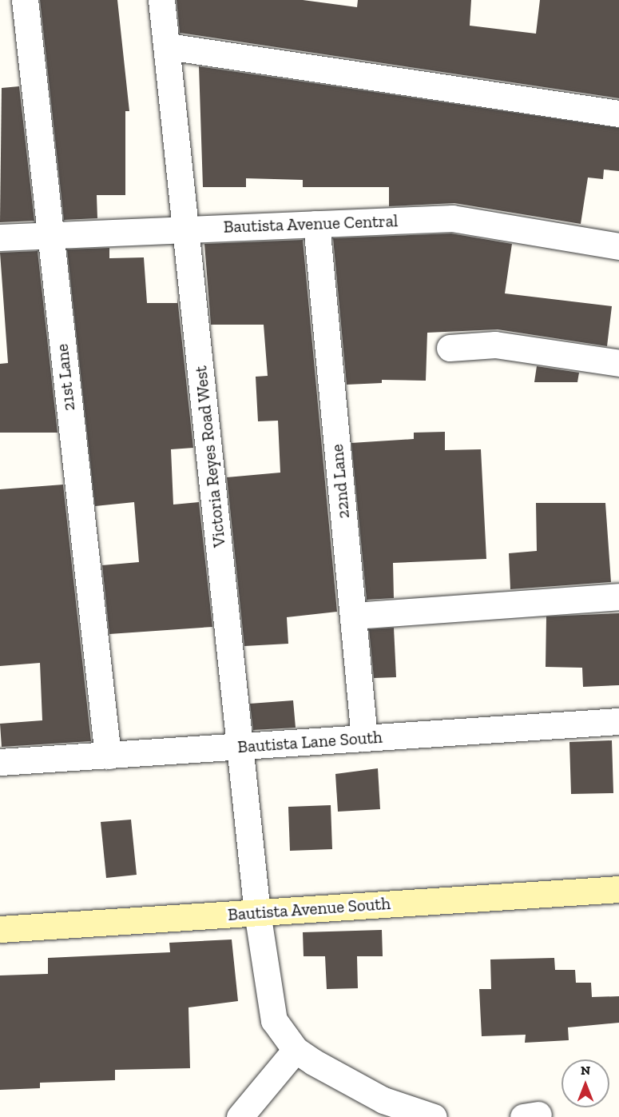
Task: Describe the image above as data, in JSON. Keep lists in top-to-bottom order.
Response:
{
  "streets": {
    "street": [
      "Bautista Avenue Central",
      "21st Lane",
      "Victoria Reyes Road West",
      "22nd Lane",
      "Bautista Lane South",
      "Bautista Avenue South"
    ]
  },
  "crossings": [
    ["Bautista Avenue Central", "21st Lane"],
    ["Bautista Avenue Central", "Victoria Reyes Road West"],
    ["Bautista Avenue Central", "22nd Lane"],
    ["21st Lane", "Bautista Lane South"],
    ["Victoria Reyes Road West", "Bautista Lane South"],
    ["Victoria Reyes Road West", "Bautista Avenue South"],
    ["22nd Lane", "Bautista Lane South"]
  ],
  "north": "top"
}
